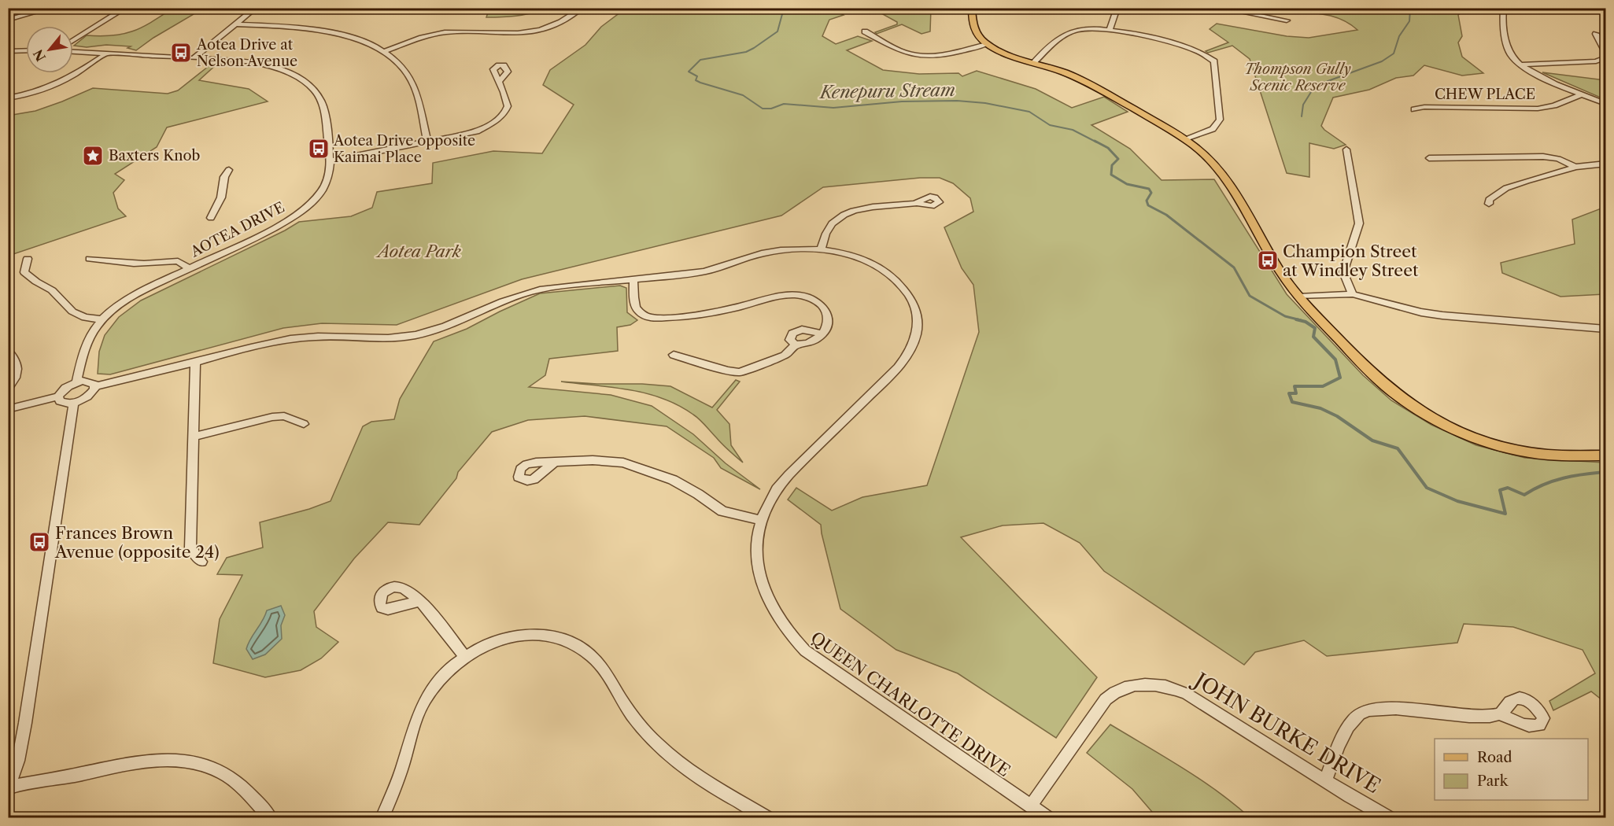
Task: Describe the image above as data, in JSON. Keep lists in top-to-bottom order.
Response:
{
  "streets": {
    "street": [
      "CHEW PLACE",
      "AOTEA DRIVE",
      "QUEEN CHARLOTTE DRIVE",
      "JOHN BURKE DRIVE"
    ]
  },
  "crossings": [
    ["QUEEN CHARLOTTE DRIVE", "JOHN BURKE DRIVE"]
  ],
  "water": ["Kenepuru Stream"],
  "parks": ["Thompson Gully Scenic Reserve", "Aotea Park"],
  "places": {
    "bus stop": [
      "Aotea Drive at Nelson Avenue",
      "Aotea Drive opposite Kaimai Place",
      "Champion Street at Windley Street",
      "Frances Brown Avenue (opposite 24)"
    ],
    "place": ["Baxters Knob"]
  },
  "legend": ["Road", "Park"],
  "north": "bottom left"
}
